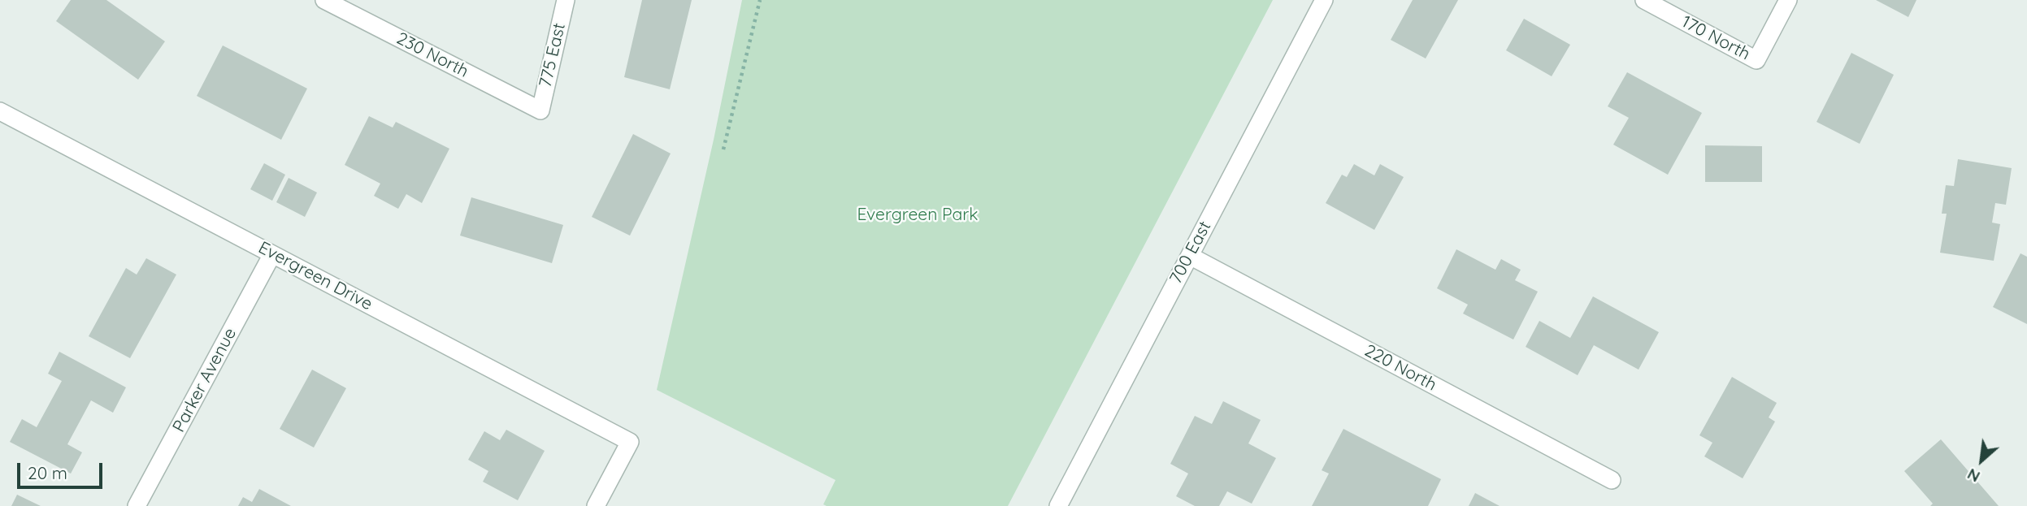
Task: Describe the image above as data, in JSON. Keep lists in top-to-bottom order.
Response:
{
  "streets": {
    "street": [
      "170 North",
      "230 North",
      "775 East",
      "700 East",
      "Evergreen Drive",
      "220 North",
      "Parker Avenue"
    ]
  },
  "crossings": [
    ["230 North", "775 East"],
    ["700 East", "220 North"],
    ["Evergreen Drive", "Parker Avenue"]
  ],
  "parks": ["Evergreen Park"],
  "scale_bar": "20 m",
  "north": "bottom left"
}
